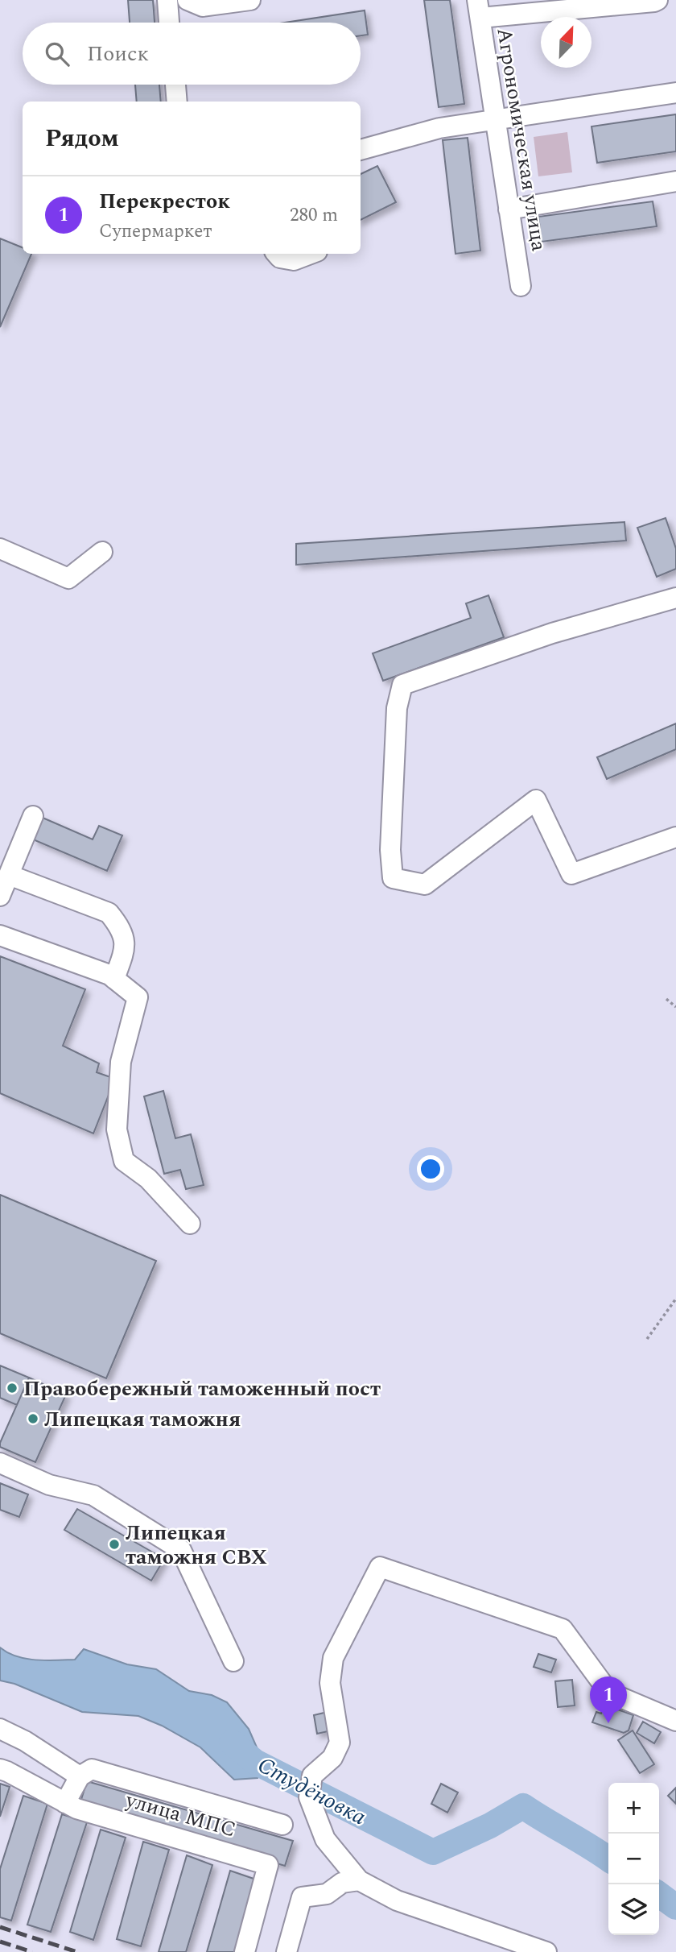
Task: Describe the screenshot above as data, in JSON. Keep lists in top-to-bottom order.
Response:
{
  "streets": {
    "street": ["Агрономическая улица", "улица МПС"]
  },
  "water": ["Студёновка"],
  "places": ["Правобережный таможенный пост", "Липецкая таможня", "Липецкая таможня СВХ"],
  "north": "top right",
  "page": {
    "search": "Поиск",
    "heading": "Рядом",
    "list": [
      {
        "mark": "1",
        "name": "Перекресток",
        "note": "Супермаркет",
        "value": "280 m"
      }
    ],
    "pins": "1",
    "map_buttons": ["+", "−"]
  }
}
